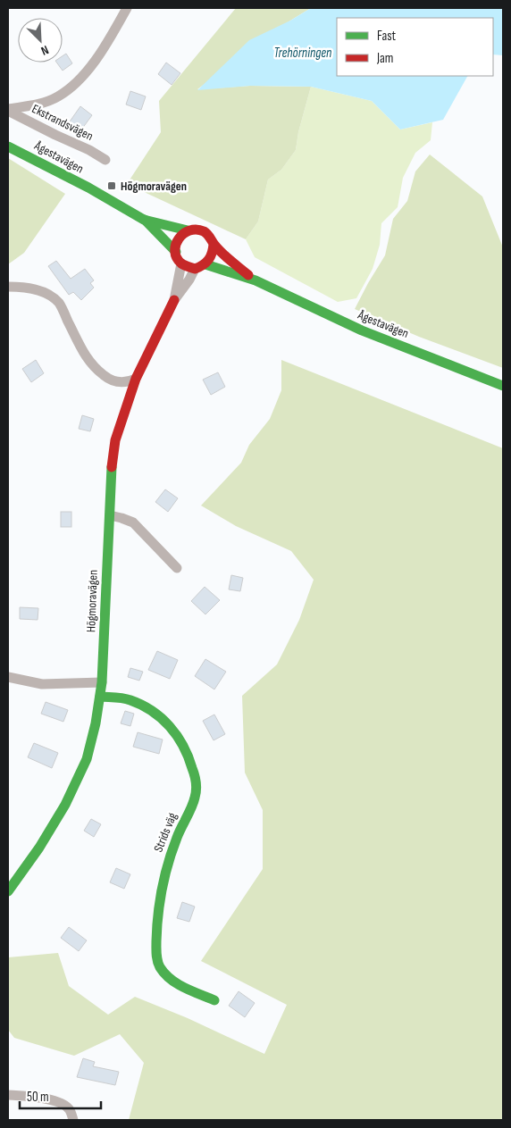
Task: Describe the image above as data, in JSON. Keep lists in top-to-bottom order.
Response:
{
  "streets": {
    "street": [
      "Ekstrandsvägen",
      "Ågestavägen",
      "Högmoravägen",
      "Strids väg"
    ]
  },
  "crossings": [
    ["Ågestavägen", "Högmoravägen"],
    ["Högmoravägen", "Strids väg"]
  ],
  "water": ["Trehörningen"],
  "places": {
    "transit": ["Högmoravägen"]
  },
  "legend": ["Fast", "Jam"],
  "scale_bar": "50 m",
  "north": "bottom right"
}
